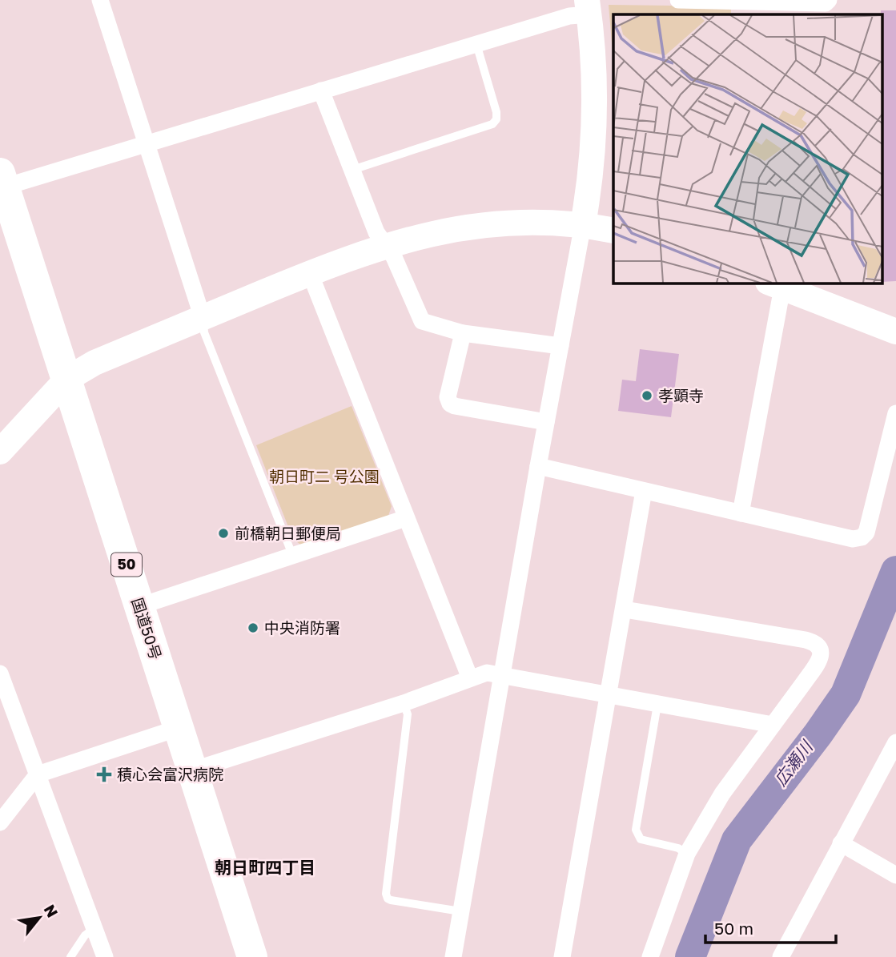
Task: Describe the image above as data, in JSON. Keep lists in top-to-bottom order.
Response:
{
  "streets": {
    "highway": ["50", "国道50号"]
  },
  "districts": ["朝日町四丁目"],
  "water": ["広瀬川"],
  "parks": ["朝日町二 号公園"],
  "places": {
    "other": ["孝顕寺", "前橋朝日郵便局", "中央消防署"],
    "health": ["積心会富沢病院"]
  },
  "scale_bar": "50 m",
  "north": "top right"
}
